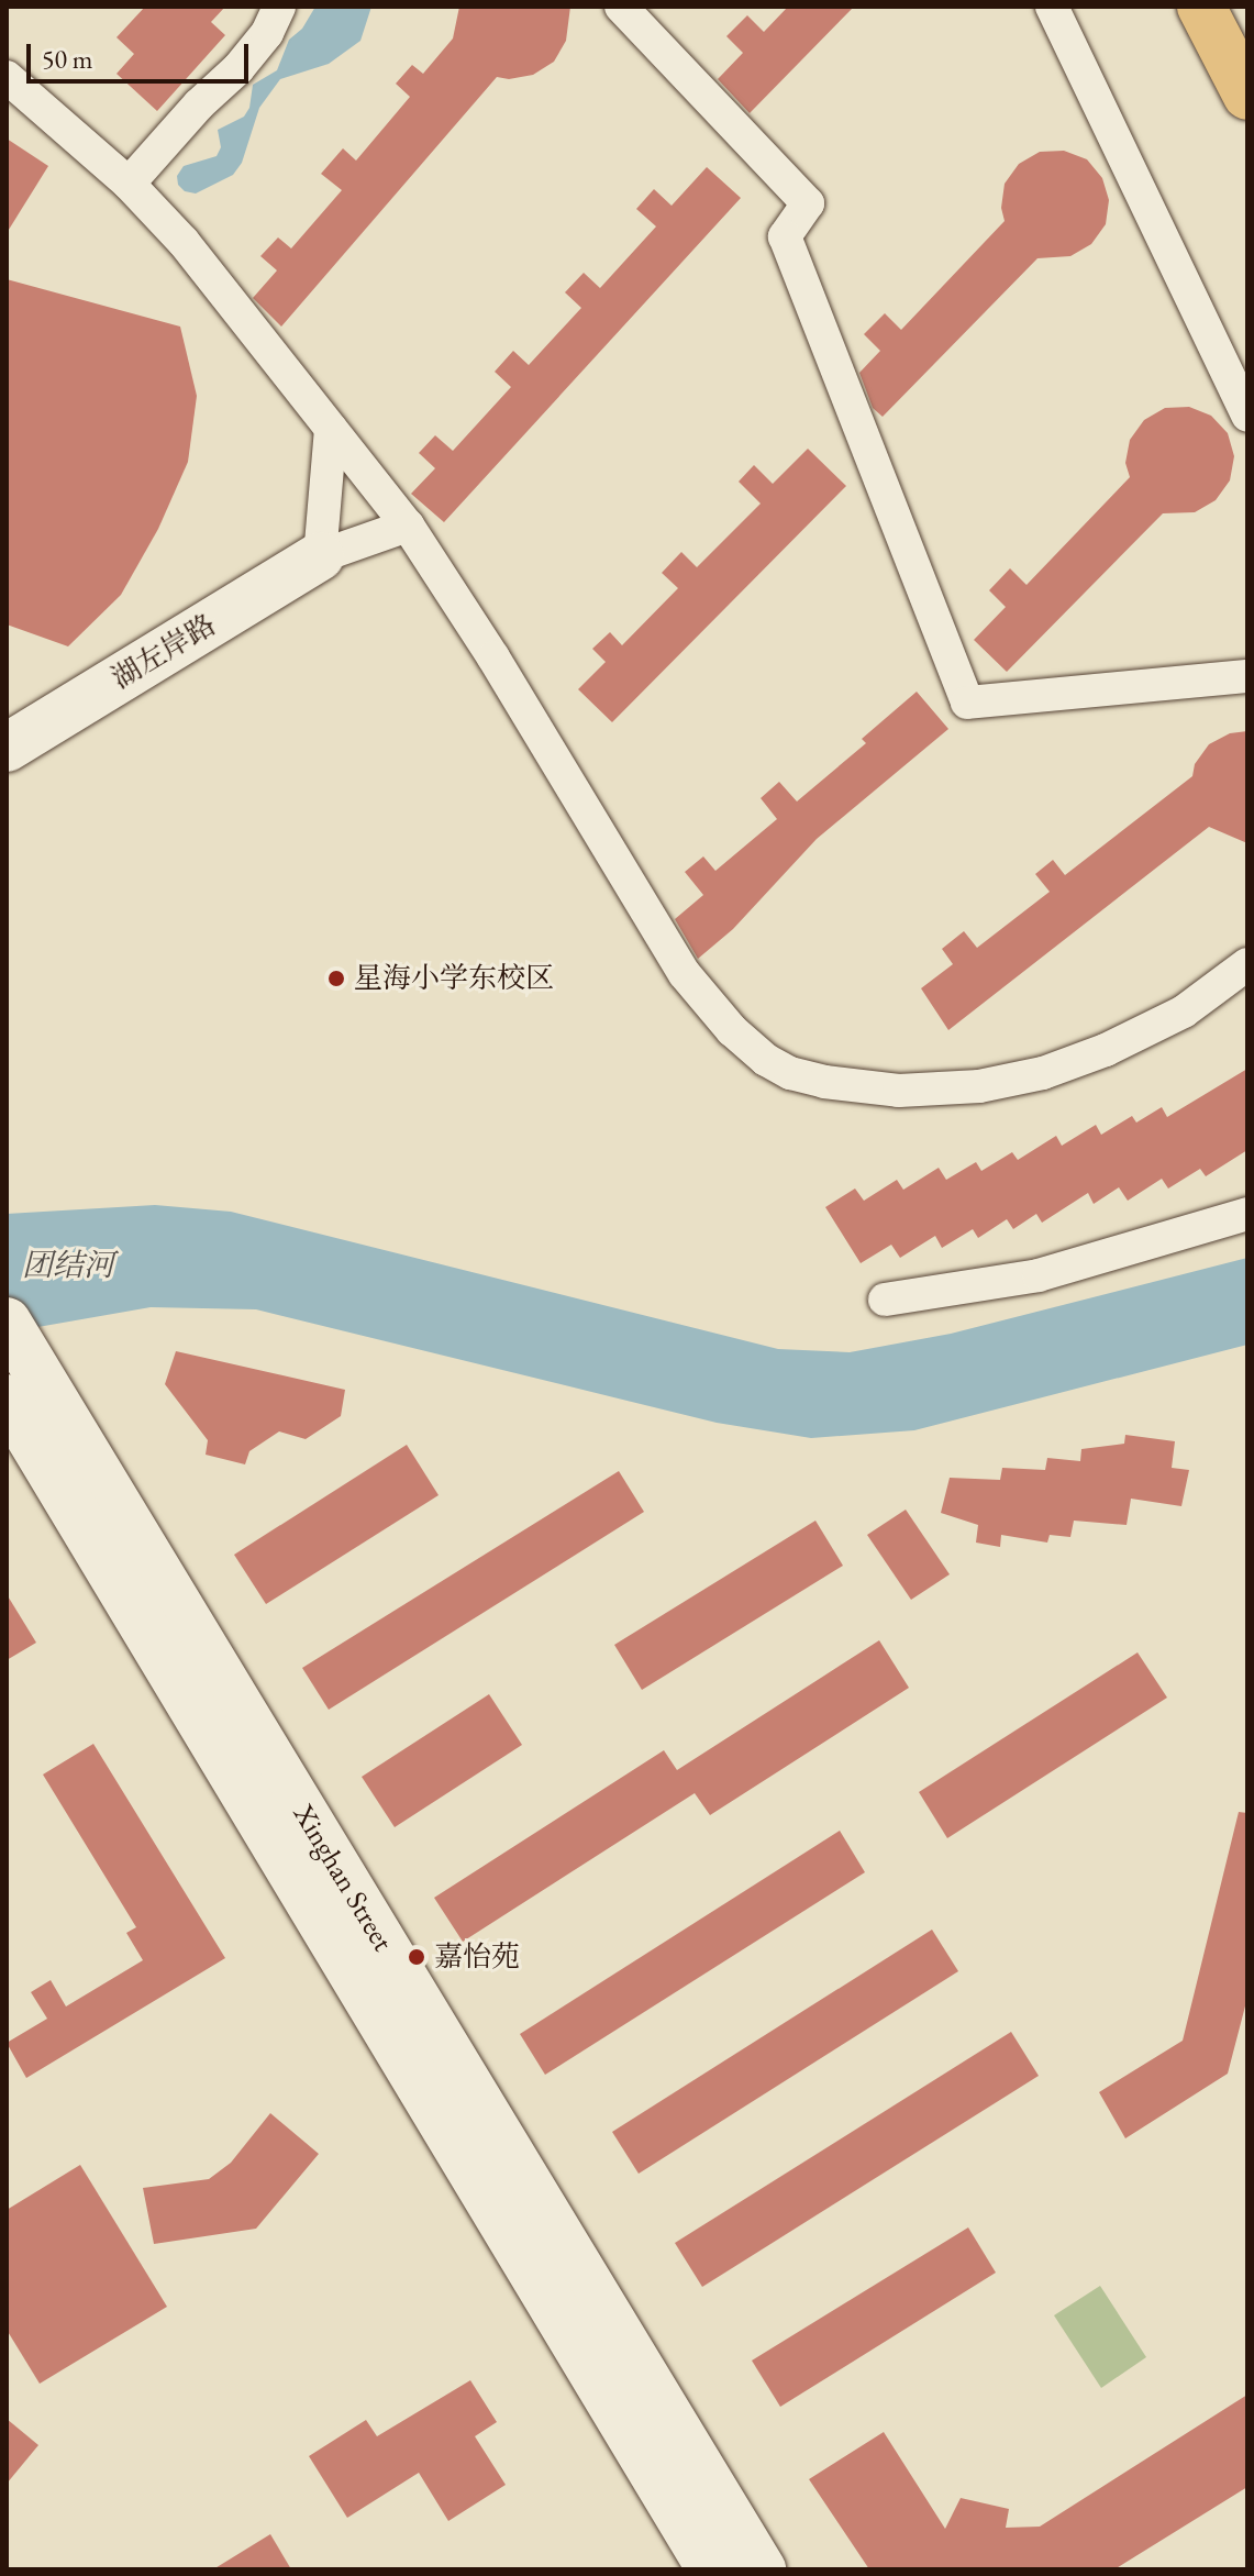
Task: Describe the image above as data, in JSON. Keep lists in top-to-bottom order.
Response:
{
  "streets": {
    "main road": ["湖左岸路", "Xinghan Street"]
  },
  "water": ["团结河"],
  "places": ["星海小学东校区", "嘉怡苑"],
  "scale_bar": "50 m"
}
